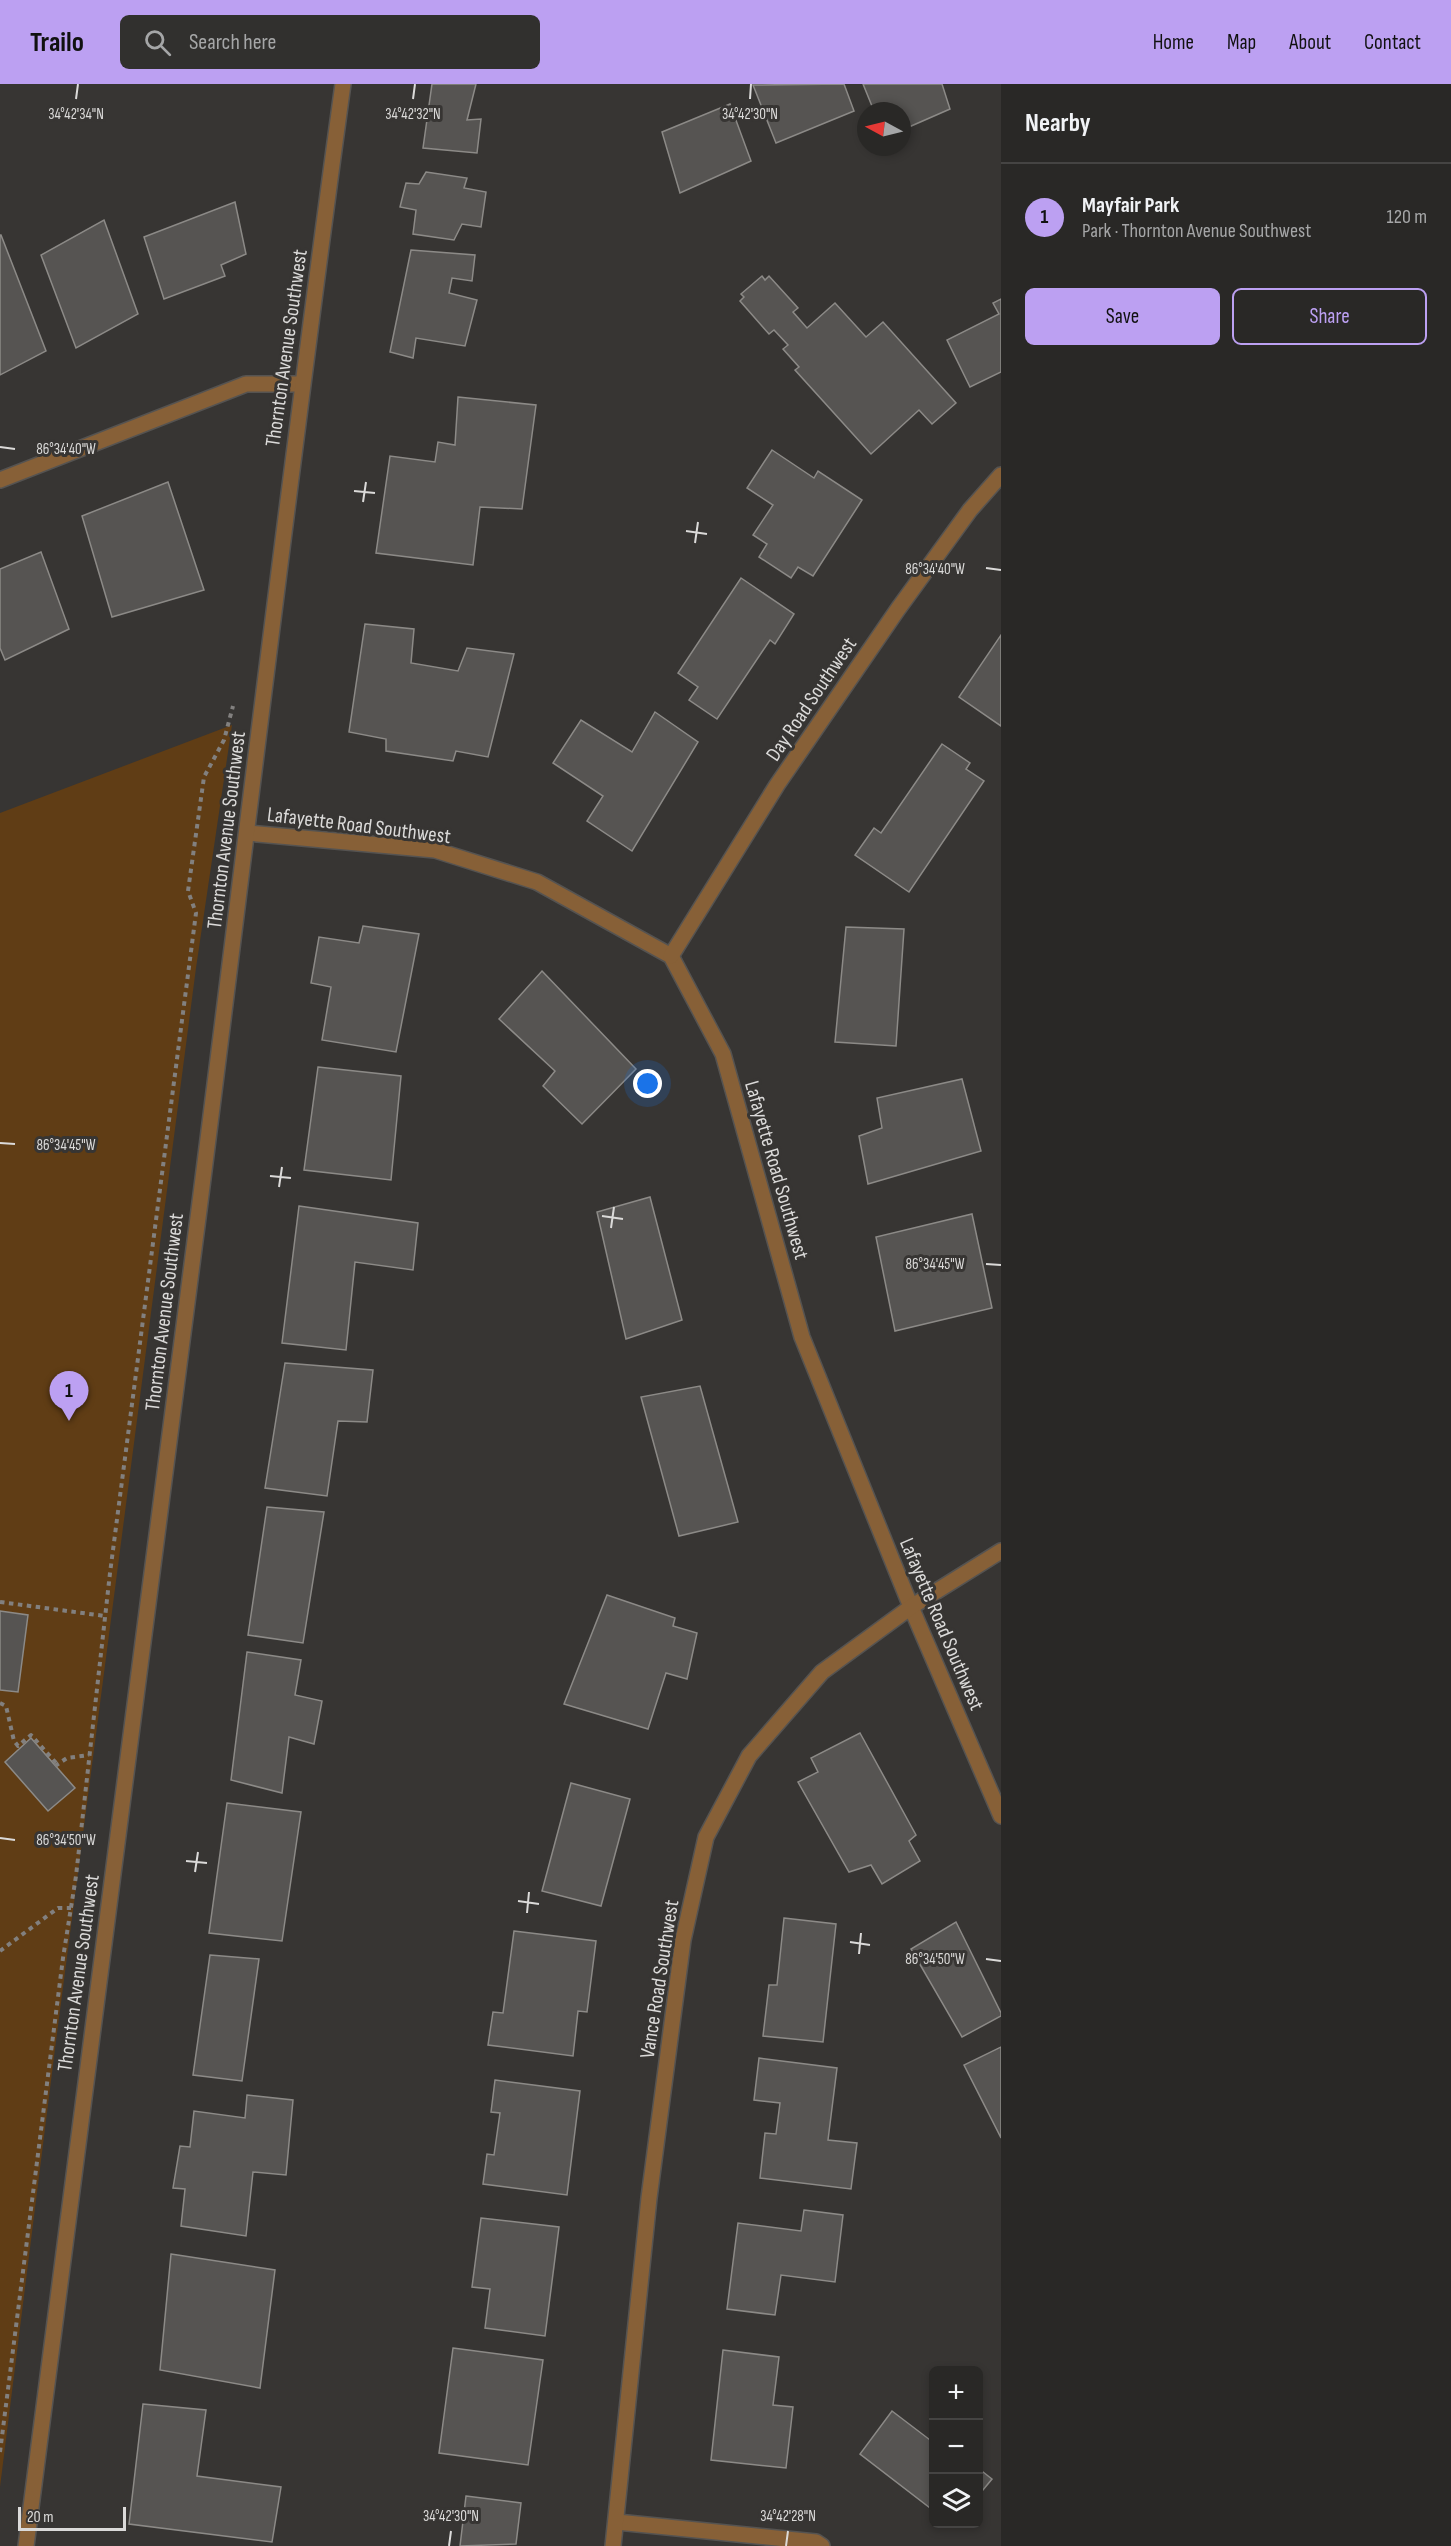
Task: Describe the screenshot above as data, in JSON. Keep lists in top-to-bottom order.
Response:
{
  "streets": {
    "street": [
      "Thornton Avenue Southwest",
      "Day Road Southwest",
      "Lafayette Road Southwest",
      "Vance Road Southwest"
    ]
  },
  "crossings": [
    ["Thornton Avenue Southwest", "Lafayette Road Southwest"],
    ["Day Road Southwest", "Lafayette Road Southwest"],
    ["Lafayette Road Southwest", "Vance Road Southwest"]
  ],
  "scale_bar": "20 m",
  "north": "left",
  "page": {
    "header": "Trailo",
    "search": "Search here",
    "nav": [
      "Home",
      "Map",
      "About",
      "Contact"
    ],
    "heading": "Nearby",
    "list": [
      {
        "mark": "1",
        "name": "Mayfair Park",
        "note": "Park · Thornton Avenue Southwest",
        "value": "120 m"
      }
    ],
    "buttons": ["Save", "Share"],
    "pins": "1",
    "map_buttons": ["+", "−"],
    "scale": "20 m"
  },
  "coordinates": [
    "34°42'34\"N",
    "34°42'32\"N",
    "34°42'30\"N",
    "86°34'40\"W",
    "86°34'45\"W",
    "86°34'50\"W",
    "34°42'28\"N"
  ]
}
